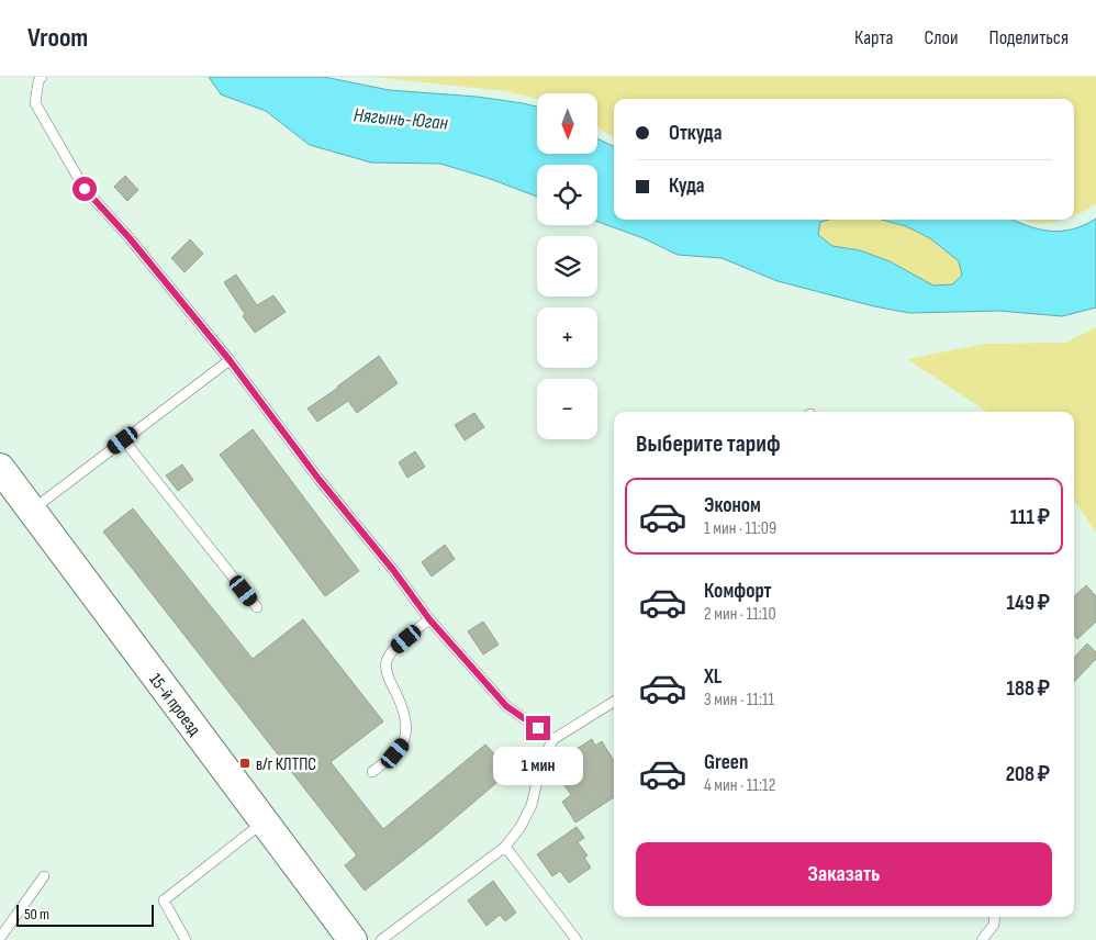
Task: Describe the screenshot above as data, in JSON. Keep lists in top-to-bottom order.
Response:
{
  "streets": {
    "main road": ["15-й проезд"]
  },
  "water": ["Нягынь-Юган"],
  "places": {
    "transit": ["в/г КЛТПС"]
  },
  "scale_bar": "50 m",
  "north": "bottom",
  "page": {
    "header": "Vroom",
    "nav": ["Карта", "Слои", "Поделиться"],
    "map_buttons": ["+", "−"],
    "banner": ["Откуда", "Куда"],
    "heading": "Выберите тариф",
    "list": [
      {
        "name": "Эконом",
        "note": "1 мин · 11:09",
        "value": "111 ₽"
      },
      {
        "name": "Комфорт",
        "note": "2 мин · 11:10",
        "value": "149 ₽"
      },
      {
        "name": "XL",
        "note": "3 мин · 11:11",
        "value": "188 ₽"
      },
      {
        "name": "Green",
        "note": "4 мин · 11:12",
        "value": "208 ₽"
      }
    ],
    "bubble": "1 мин",
    "buttons": "Заказать",
    "scale": "50 m"
  }
}
